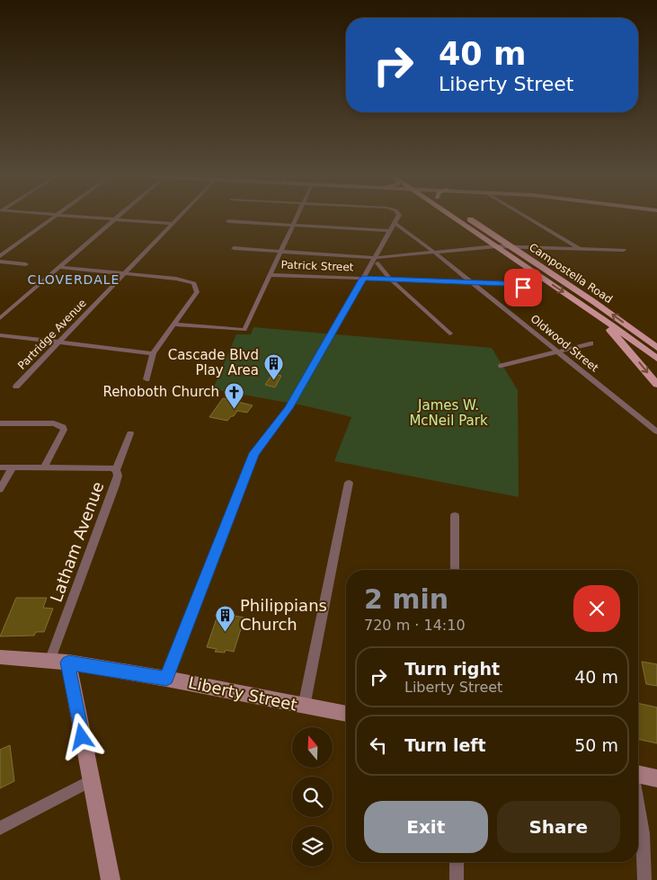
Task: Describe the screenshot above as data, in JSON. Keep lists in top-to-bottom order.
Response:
{
  "streets": {
    "main road": ["Campostella Road"],
    "street": [
      "Patrick Street",
      "Partridge Avenue",
      "Oldwood Street",
      "Latham Avenue",
      "Liberty Street"
    ]
  },
  "crossings": [
    ["Patrick Street", "Oldwood Street"],
    ["Latham Avenue", "Liberty Street"]
  ],
  "districts": ["CLOVERDALE"],
  "parks": ["James W. McNeil Park"],
  "places": {
    "building": ["Cascade Blvd Play Area", "Philippians Church"],
    "church": ["Rehoboth Church"]
  },
  "north": "top",
  "page": {
    "turn": ["40 m", "Liberty Street"],
    "heading": ["2 min", "720 m · 14:10"],
    "list": [
      {
        "name": "Turn right",
        "note": "Liberty Street",
        "value": "40 m"
      },
      {
        "name": "Turn left",
        "value": "50 m"
      }
    ],
    "buttons": ["Exit", "Share"]
  }
}
